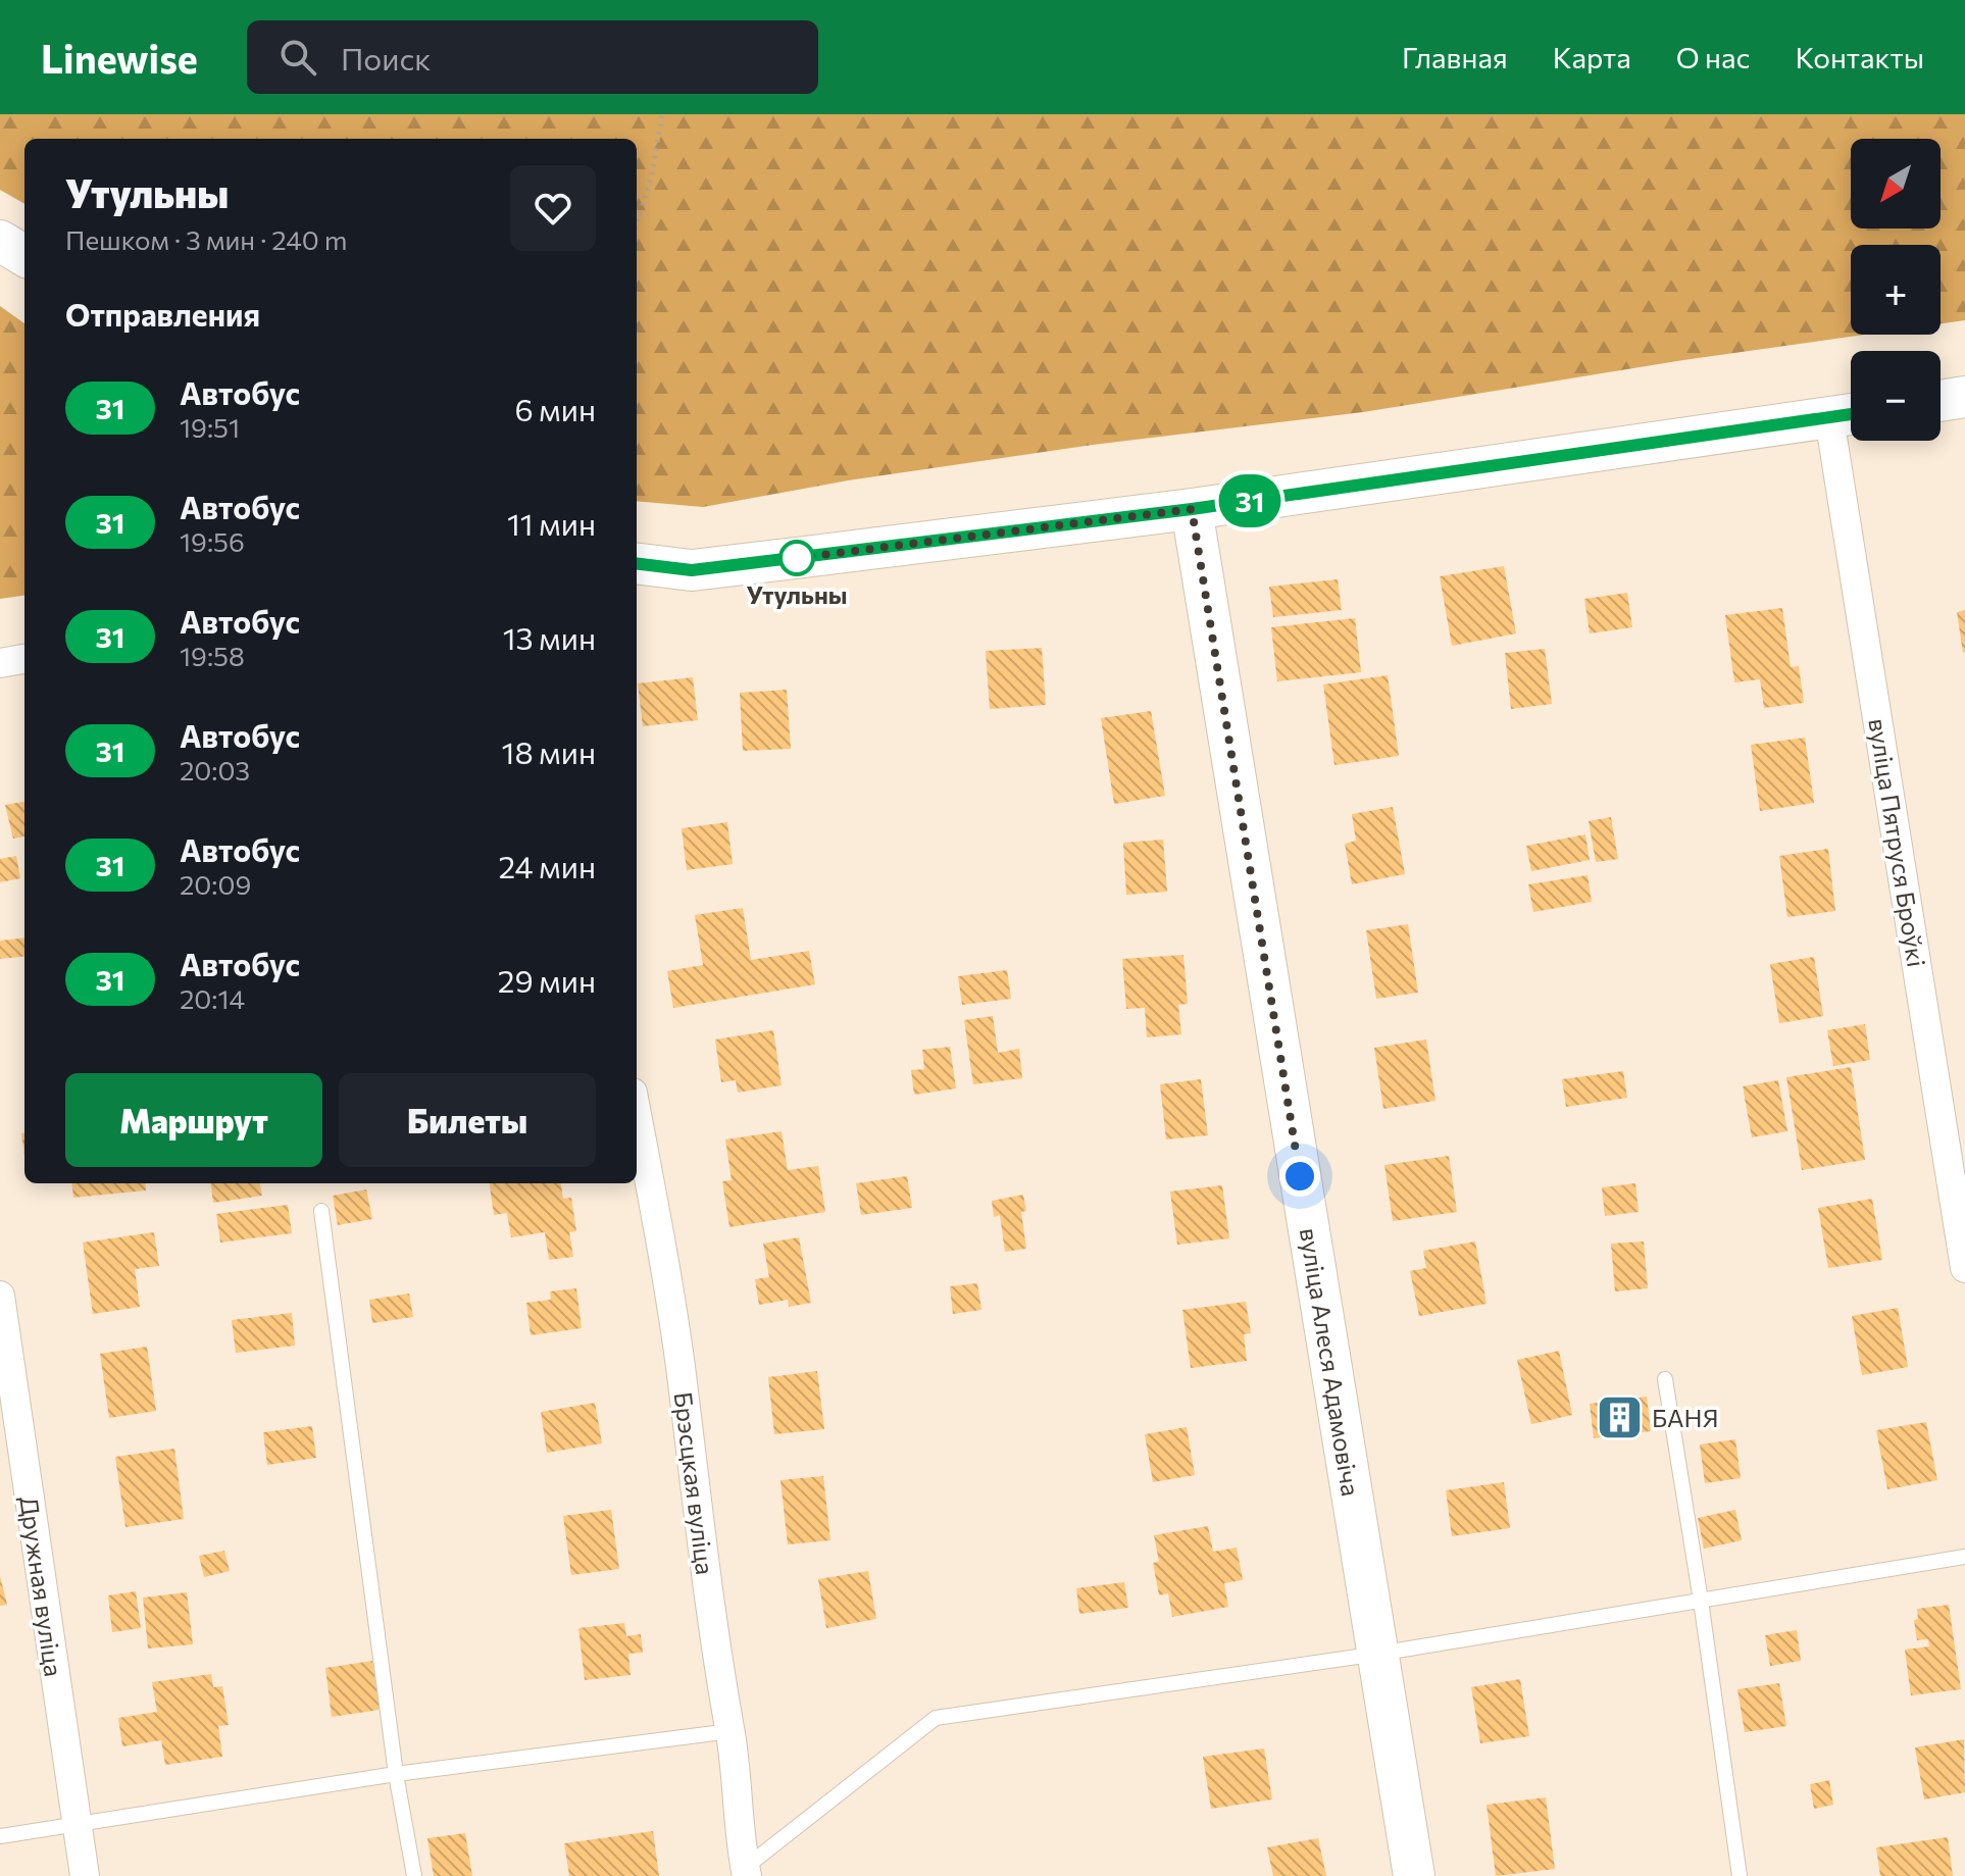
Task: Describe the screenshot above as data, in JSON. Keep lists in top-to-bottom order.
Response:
{
  "streets": {
    "street": [
      "вуліца Пятруся Броўкі",
      "вуліца Алеся Адамовіча",
      "Брэсцкая вуліца",
      "Дружная вуліца"
    ]
  },
  "places": {
    "other": ["Утульны"],
    "building": ["БАНЯ"]
  },
  "lines": ["bus line 31"],
  "north": "bottom left",
  "page": {
    "header": "Linewise",
    "search": "Поиск",
    "nav": [
      "Главная",
      "Карта",
      "О нас",
      "Контакты"
    ],
    "on_map": "31",
    "map_buttons": ["+", "−"],
    "heading": [
      ["Утульны", "Пешком · 3 мин · 240 m"],
      "Отправления"
    ],
    "list": [
      {
        "mark": "31",
        "name": "Автобус",
        "note": "19:51",
        "value": "6 мин"
      },
      {
        "mark": "31",
        "name": "Автобус",
        "note": "19:56",
        "value": "11 мин"
      },
      {
        "mark": "31",
        "name": "Автобус",
        "note": "19:58",
        "value": "13 мин"
      },
      {
        "mark": "31",
        "name": "Автобус",
        "note": "20:03",
        "value": "18 мин"
      },
      {
        "mark": "31",
        "name": "Автобус",
        "note": "20:09",
        "value": "24 мин"
      },
      {
        "mark": "31",
        "name": "Автобус",
        "note": "20:14",
        "value": "29 мин"
      }
    ],
    "buttons": ["Маршрут", "Билеты"]
  }
}
